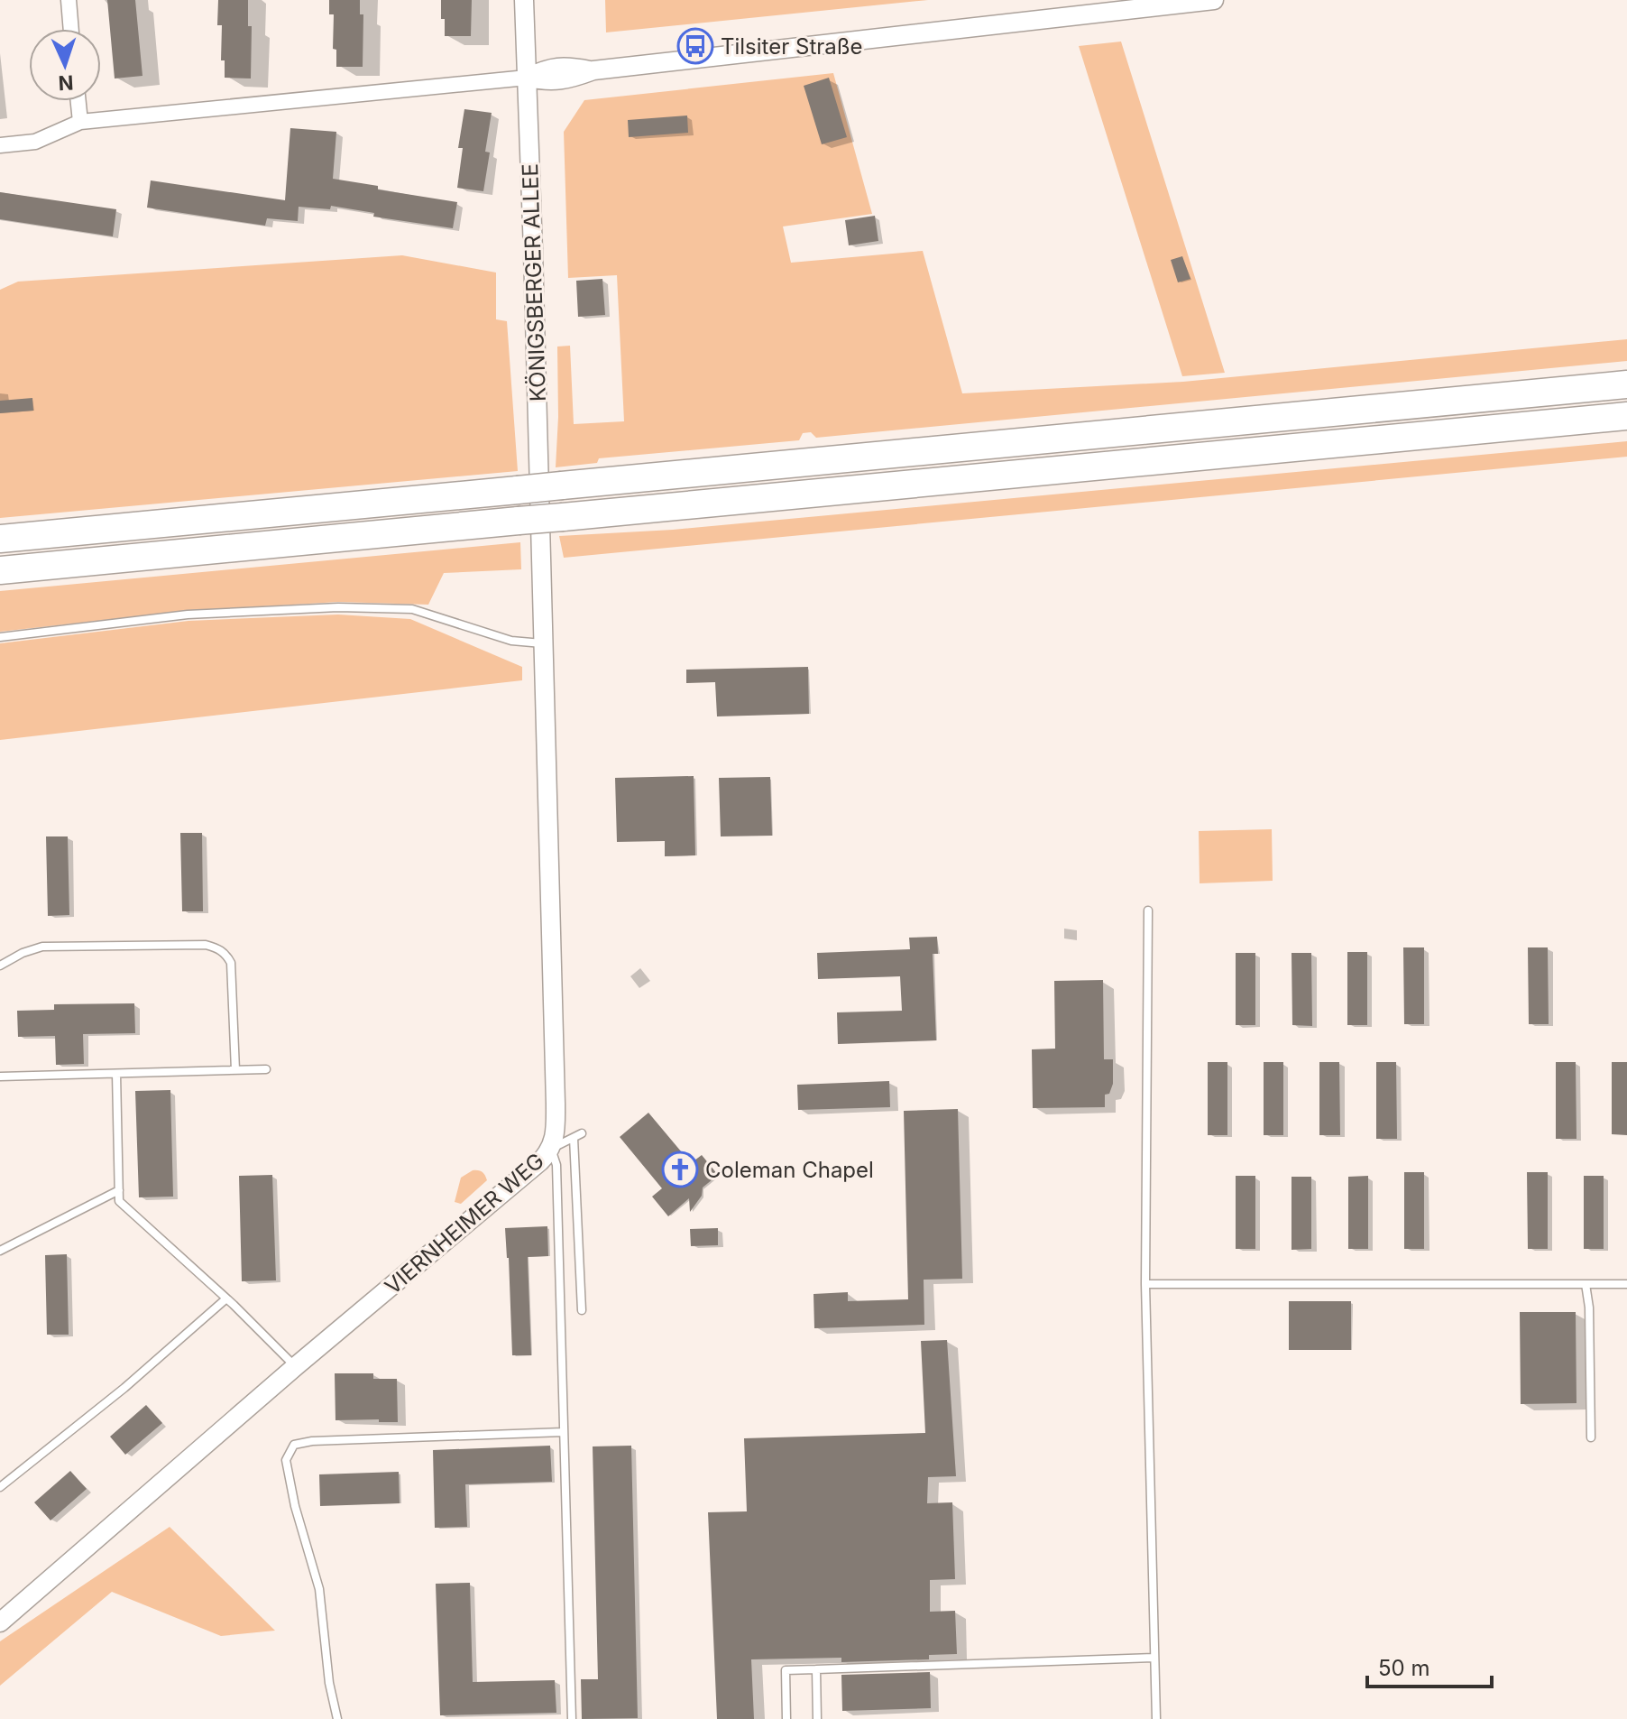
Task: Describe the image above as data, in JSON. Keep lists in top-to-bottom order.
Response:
{
  "streets": {
    "street": ["KÖNIGSBERGER ALLEE", "VIERNHEIMER WEG"]
  },
  "crossings": [
    ["KÖNIGSBERGER ALLEE", "VIERNHEIMER WEG"]
  ],
  "places": {
    "bus stop": ["Tilsiter Straße"],
    "church": ["Coleman Chapel"]
  },
  "scale_bar": "50 m",
  "north": "bottom"
}
